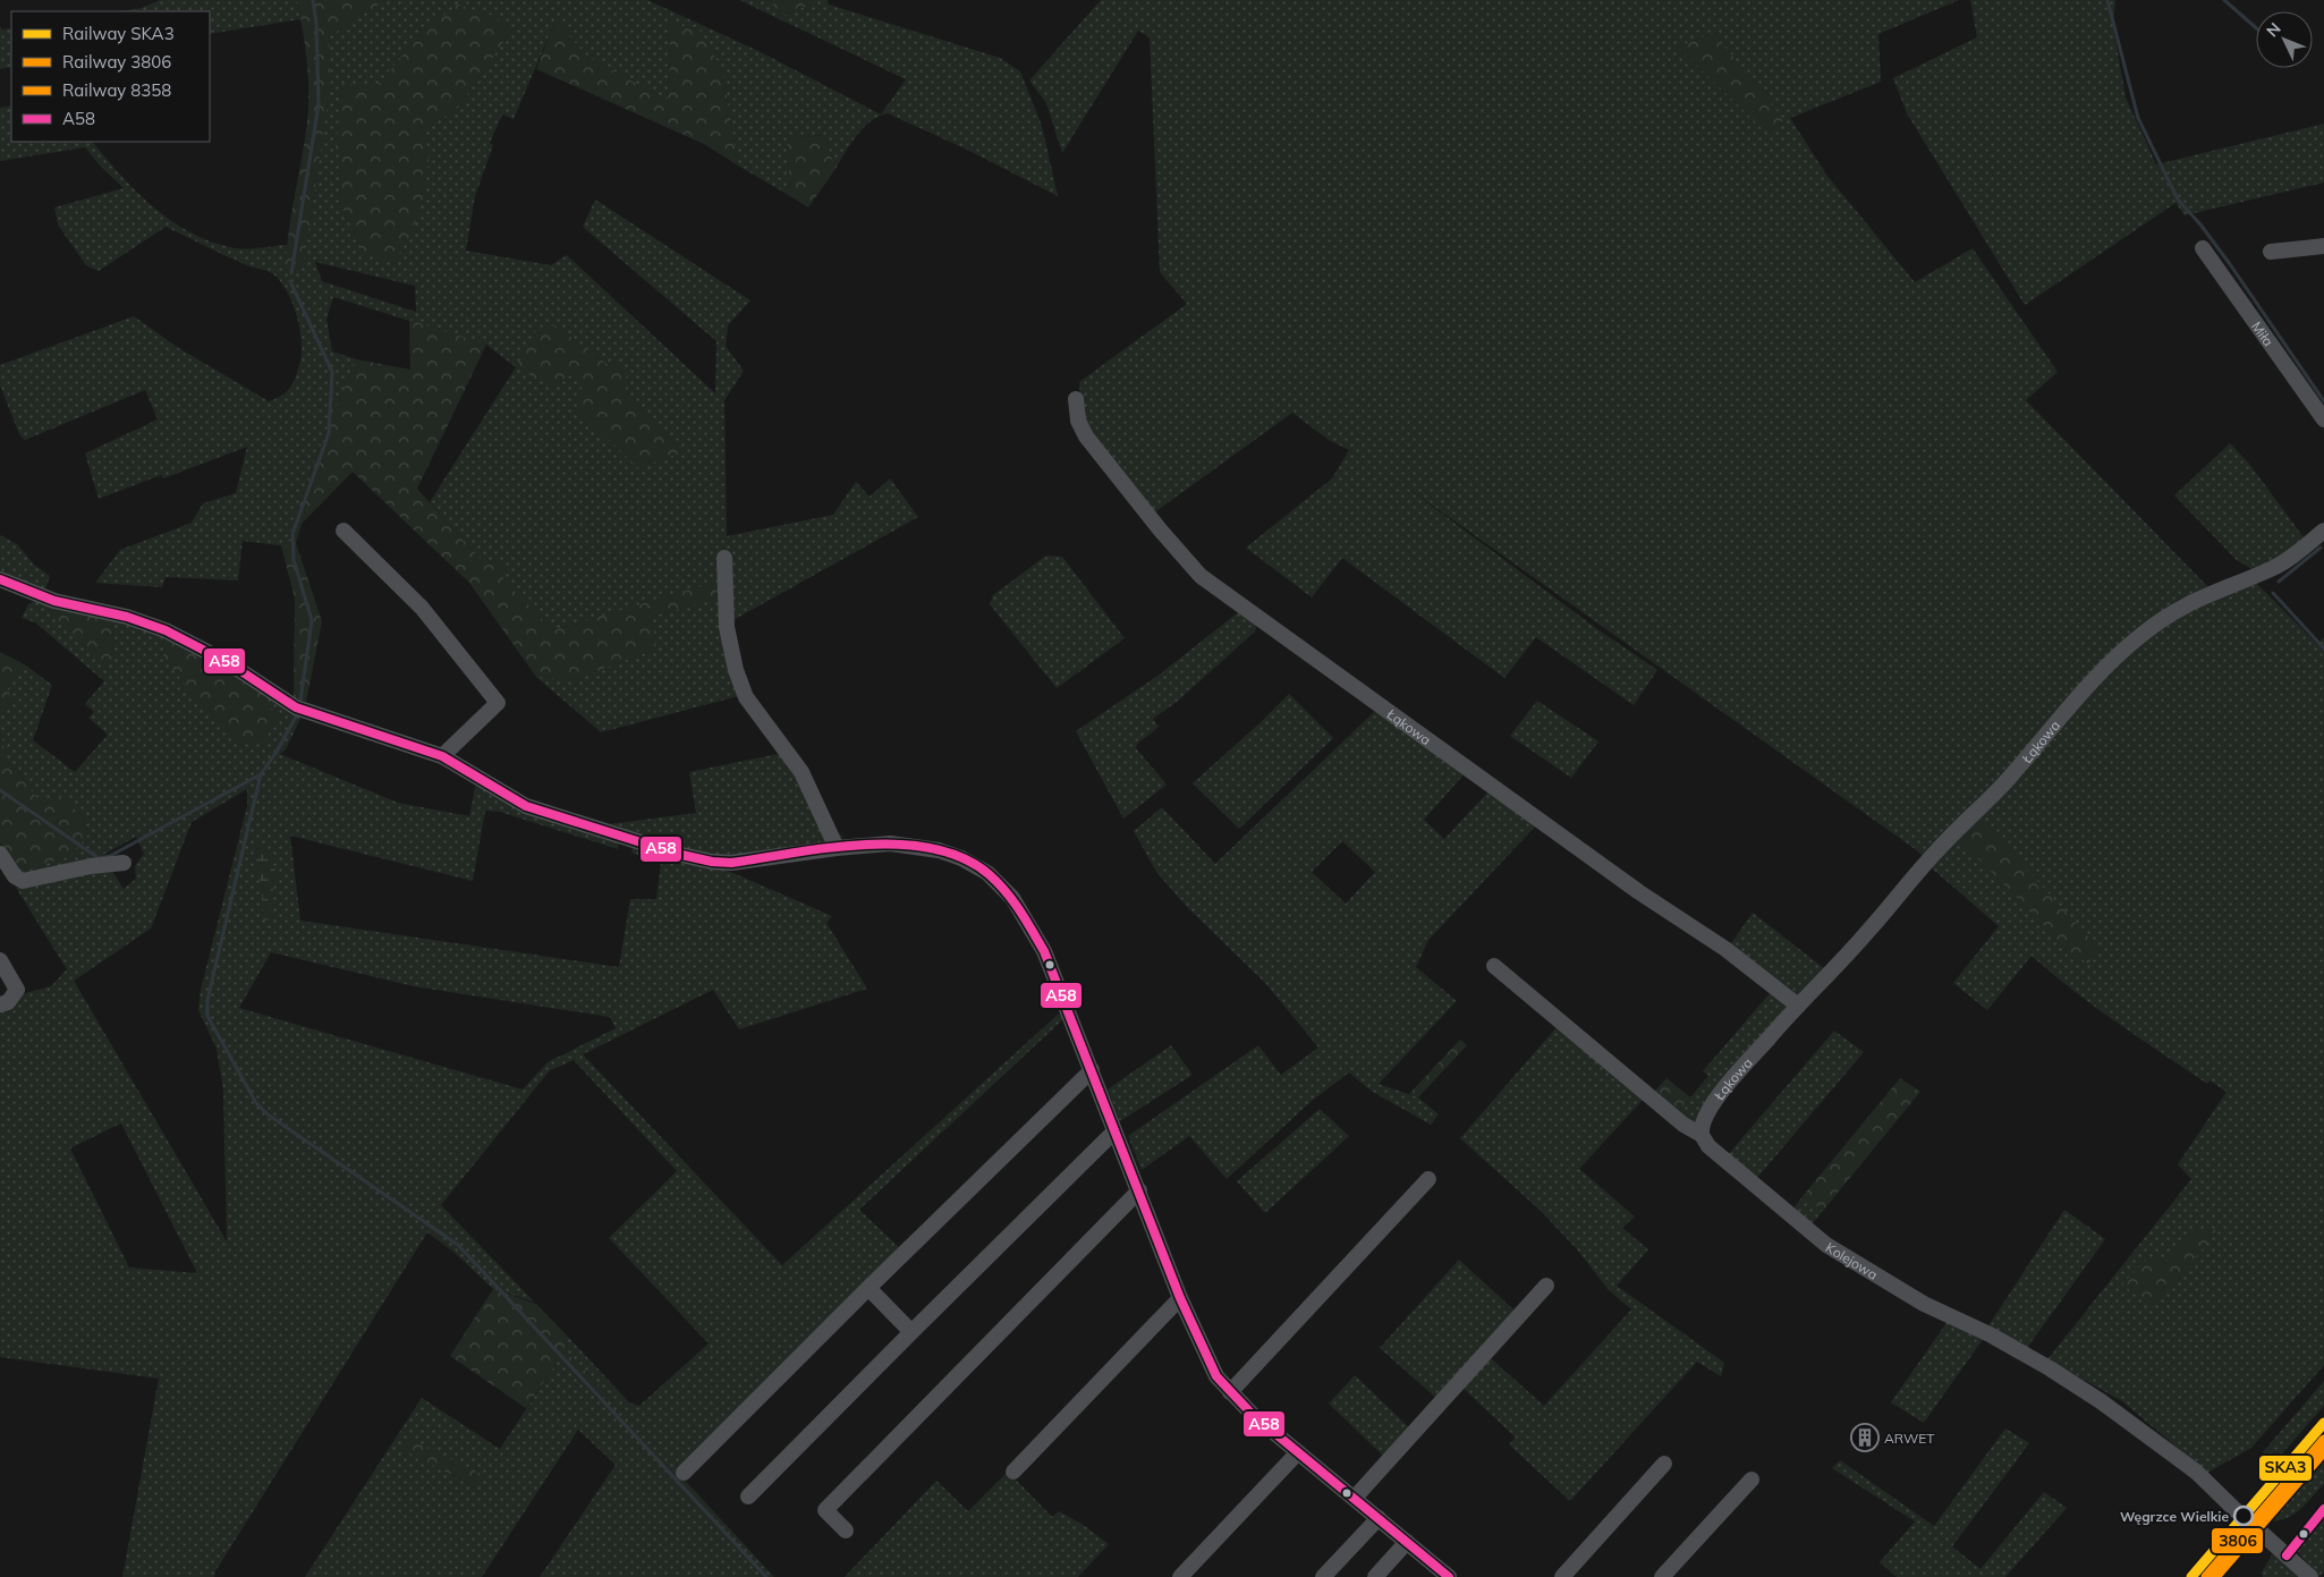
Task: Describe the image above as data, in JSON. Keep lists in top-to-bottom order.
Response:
{
  "streets": {
    "street": ["Miła", "Łąkowa", "Kolejowa"]
  },
  "crossings": [
    ["Łąkowa", "Kolejowa"]
  ],
  "places": {
    "building": ["ARWET"],
    "other": ["Węgrzce Wielkie"]
  },
  "lines": [
    "transit line A58",
    "rail line SKA3",
    "rail line 3806",
    "rail line 8358"
  ],
  "legend": [
    "Railway SKA3",
    "Railway 3806",
    "Railway 8358",
    "A58"
  ],
  "north": "top left"
}
